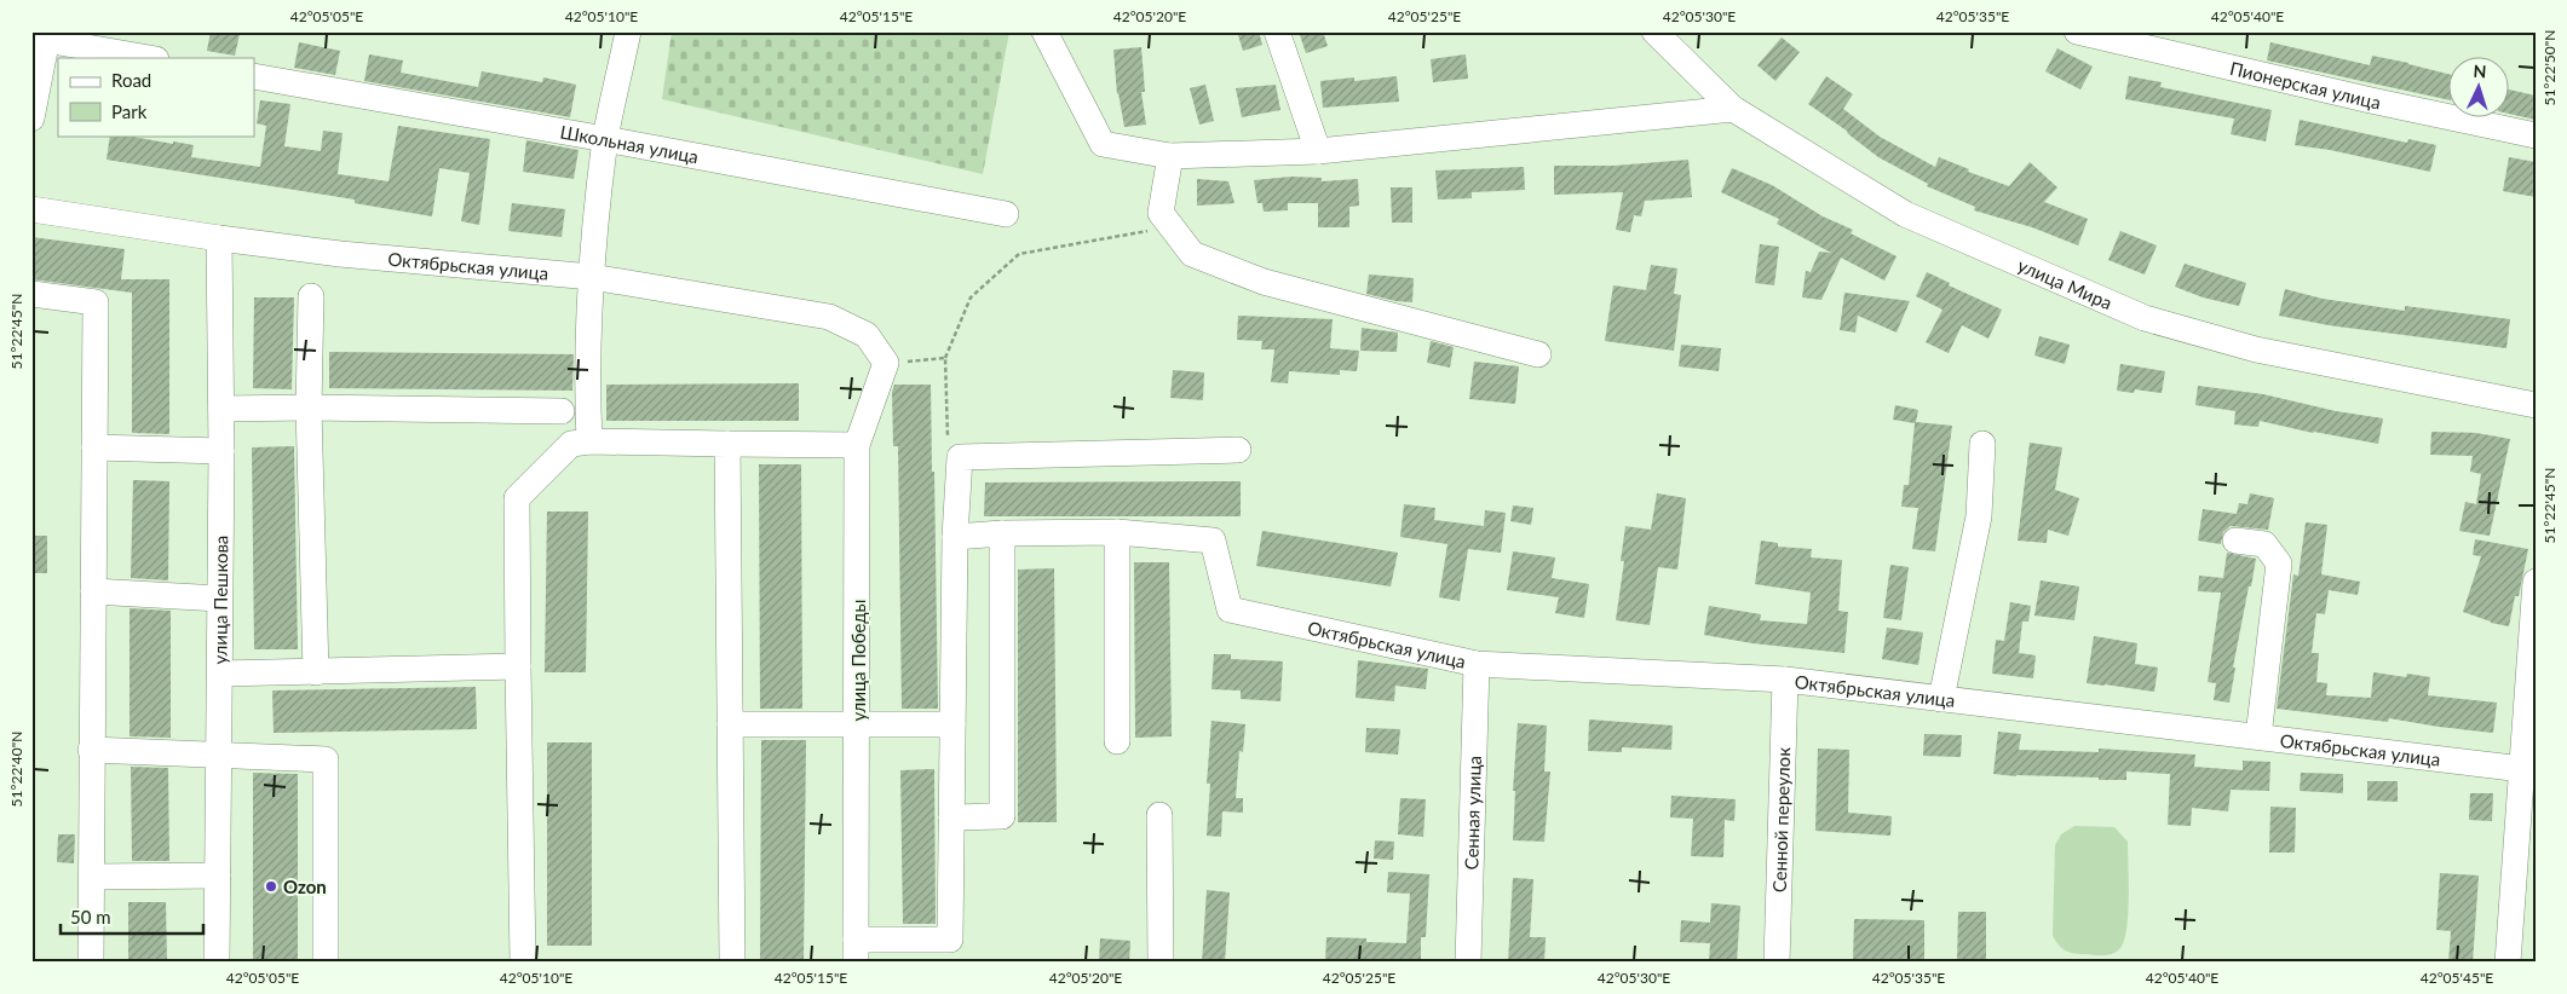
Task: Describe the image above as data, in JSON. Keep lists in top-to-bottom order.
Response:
{
  "streets": {
    "street": [
      "Пионерская улица",
      "Школьная улица",
      "Октябрьская улица",
      "улица Мира",
      "улица Пешкова",
      "улица Победы",
      "Сенная улица",
      "Сенной переулок"
    ]
  },
  "crossings": [
    ["Октябрьская улица", "улица Пешкова"],
    ["Октябрьская улица", "улица Победы"],
    ["Октябрьская улица", "Сенная улица"],
    ["Октябрьская улица", "Сенной переулок"]
  ],
  "places": ["Ozon"],
  "legend": ["Road", "Park"],
  "scale_bar": "50 m",
  "north": "top",
  "coordinates": [
    "42°05'05\"E",
    "42°05'10\"E",
    "42°05'15\"E",
    "42°05'20\"E",
    "42°05'25\"E",
    "42°05'30\"E",
    "42°05'35\"E",
    "42°05'40\"E",
    "51°22'50\"N",
    "51°22'45\"N",
    "51°22'40\"N",
    "42°05'45\"E"
  ]
}
